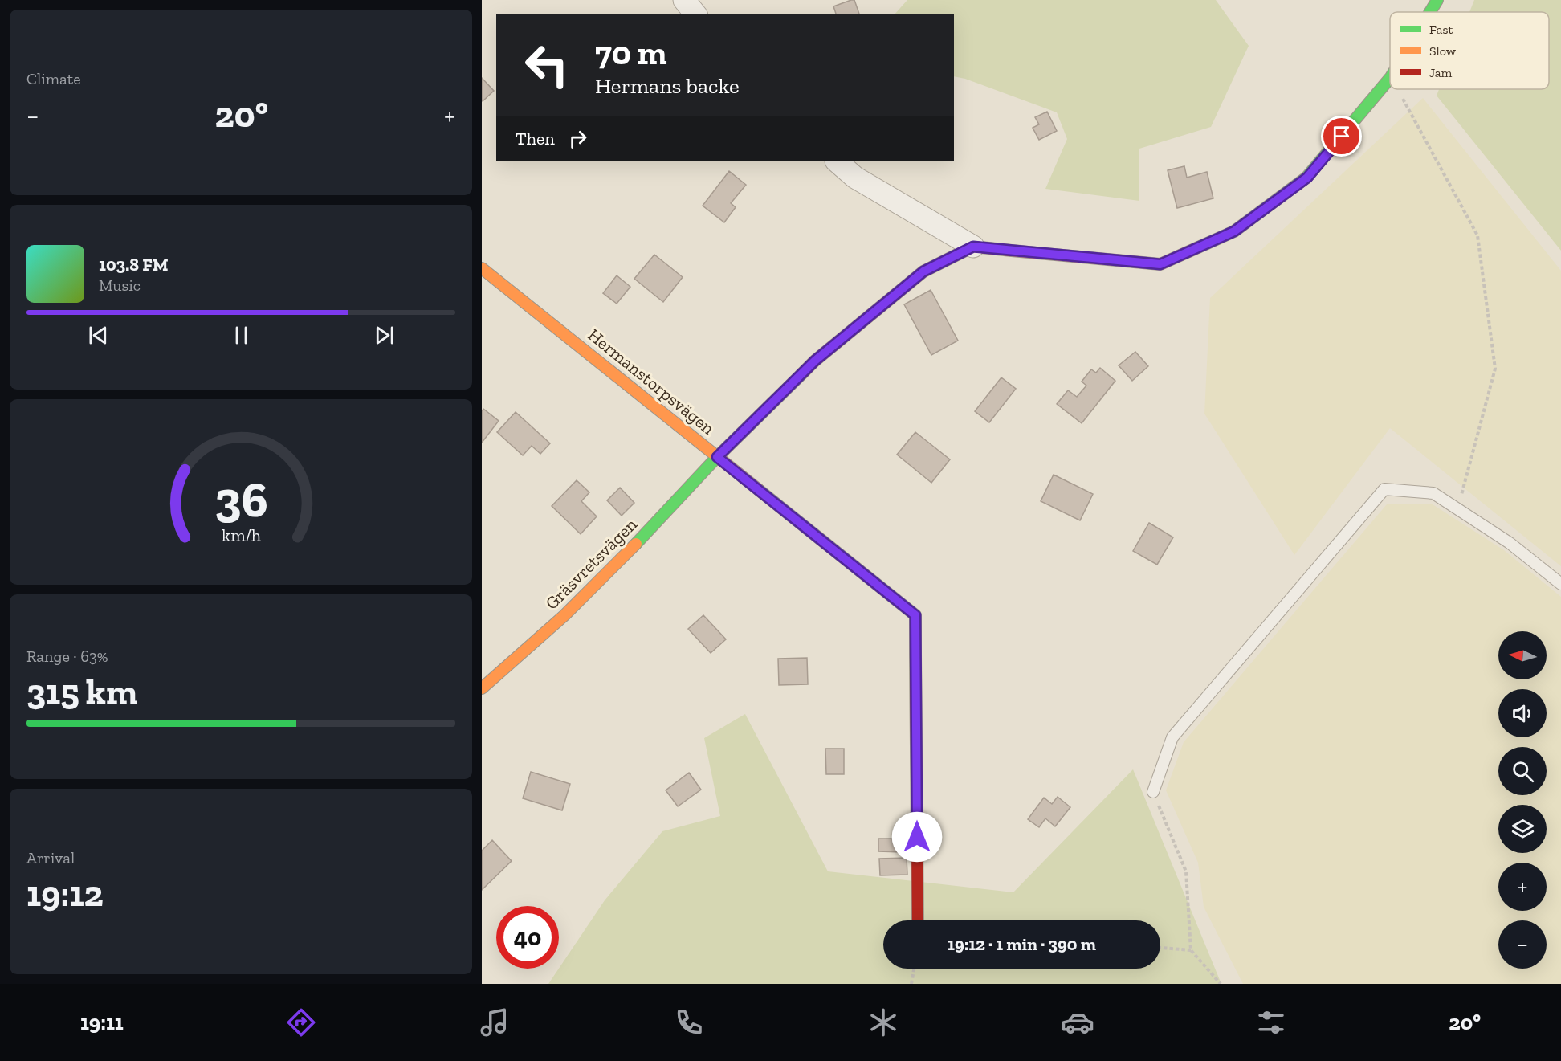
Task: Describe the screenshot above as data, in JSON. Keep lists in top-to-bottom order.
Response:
{
  "streets": {
    "street": ["Hermanstorpsvägen", "Gräsvretsvägen"]
  },
  "crossings": [
    ["Hermanstorpsvägen", "Gräsvretsvägen"]
  ],
  "legend": ["Fast", "Slow", "Jam"],
  "north": "left",
  "page": {
    "tile": [
      "Climate",
      ["Range · 63%", "315 km"],
      ["Arrival", "19:12"]
    ],
    "turn": ["70 m", "Hermans backe"],
    "heat": ["−", "20°", "+"],
    "then": "Then",
    "song": ["103.8 FM", "Music"],
    "map_buttons": ["+", "−"],
    "limit": "40",
    "trip": "19:12 · 1 min · 390 m",
    "tabs": ["19:11", "20°"],
    "gauge": ["36", "km/h"]
  }
}
